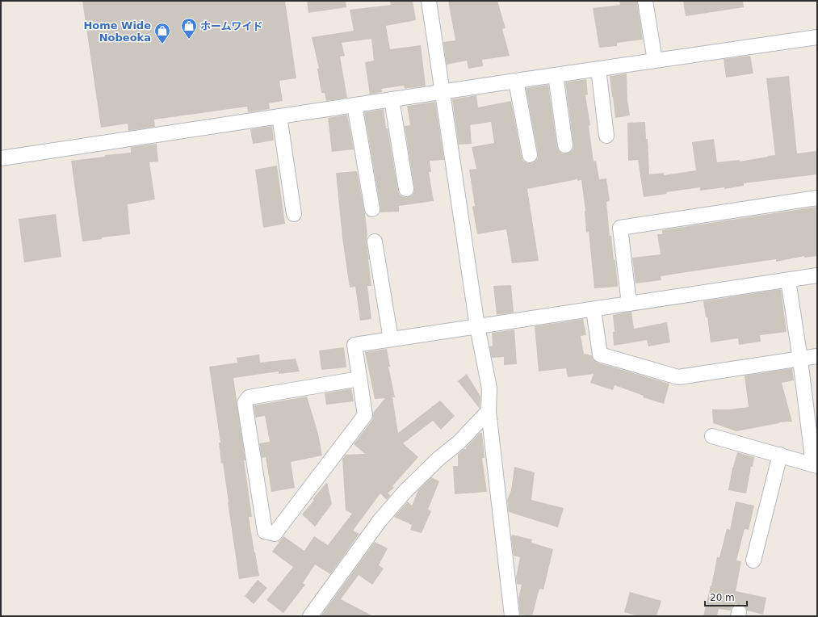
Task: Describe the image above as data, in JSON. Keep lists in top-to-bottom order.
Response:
{
  "places": {
    "shop": ["ホームワイド", "Home Wide Nobeoka"]
  },
  "scale_bar": "20 m"
}
